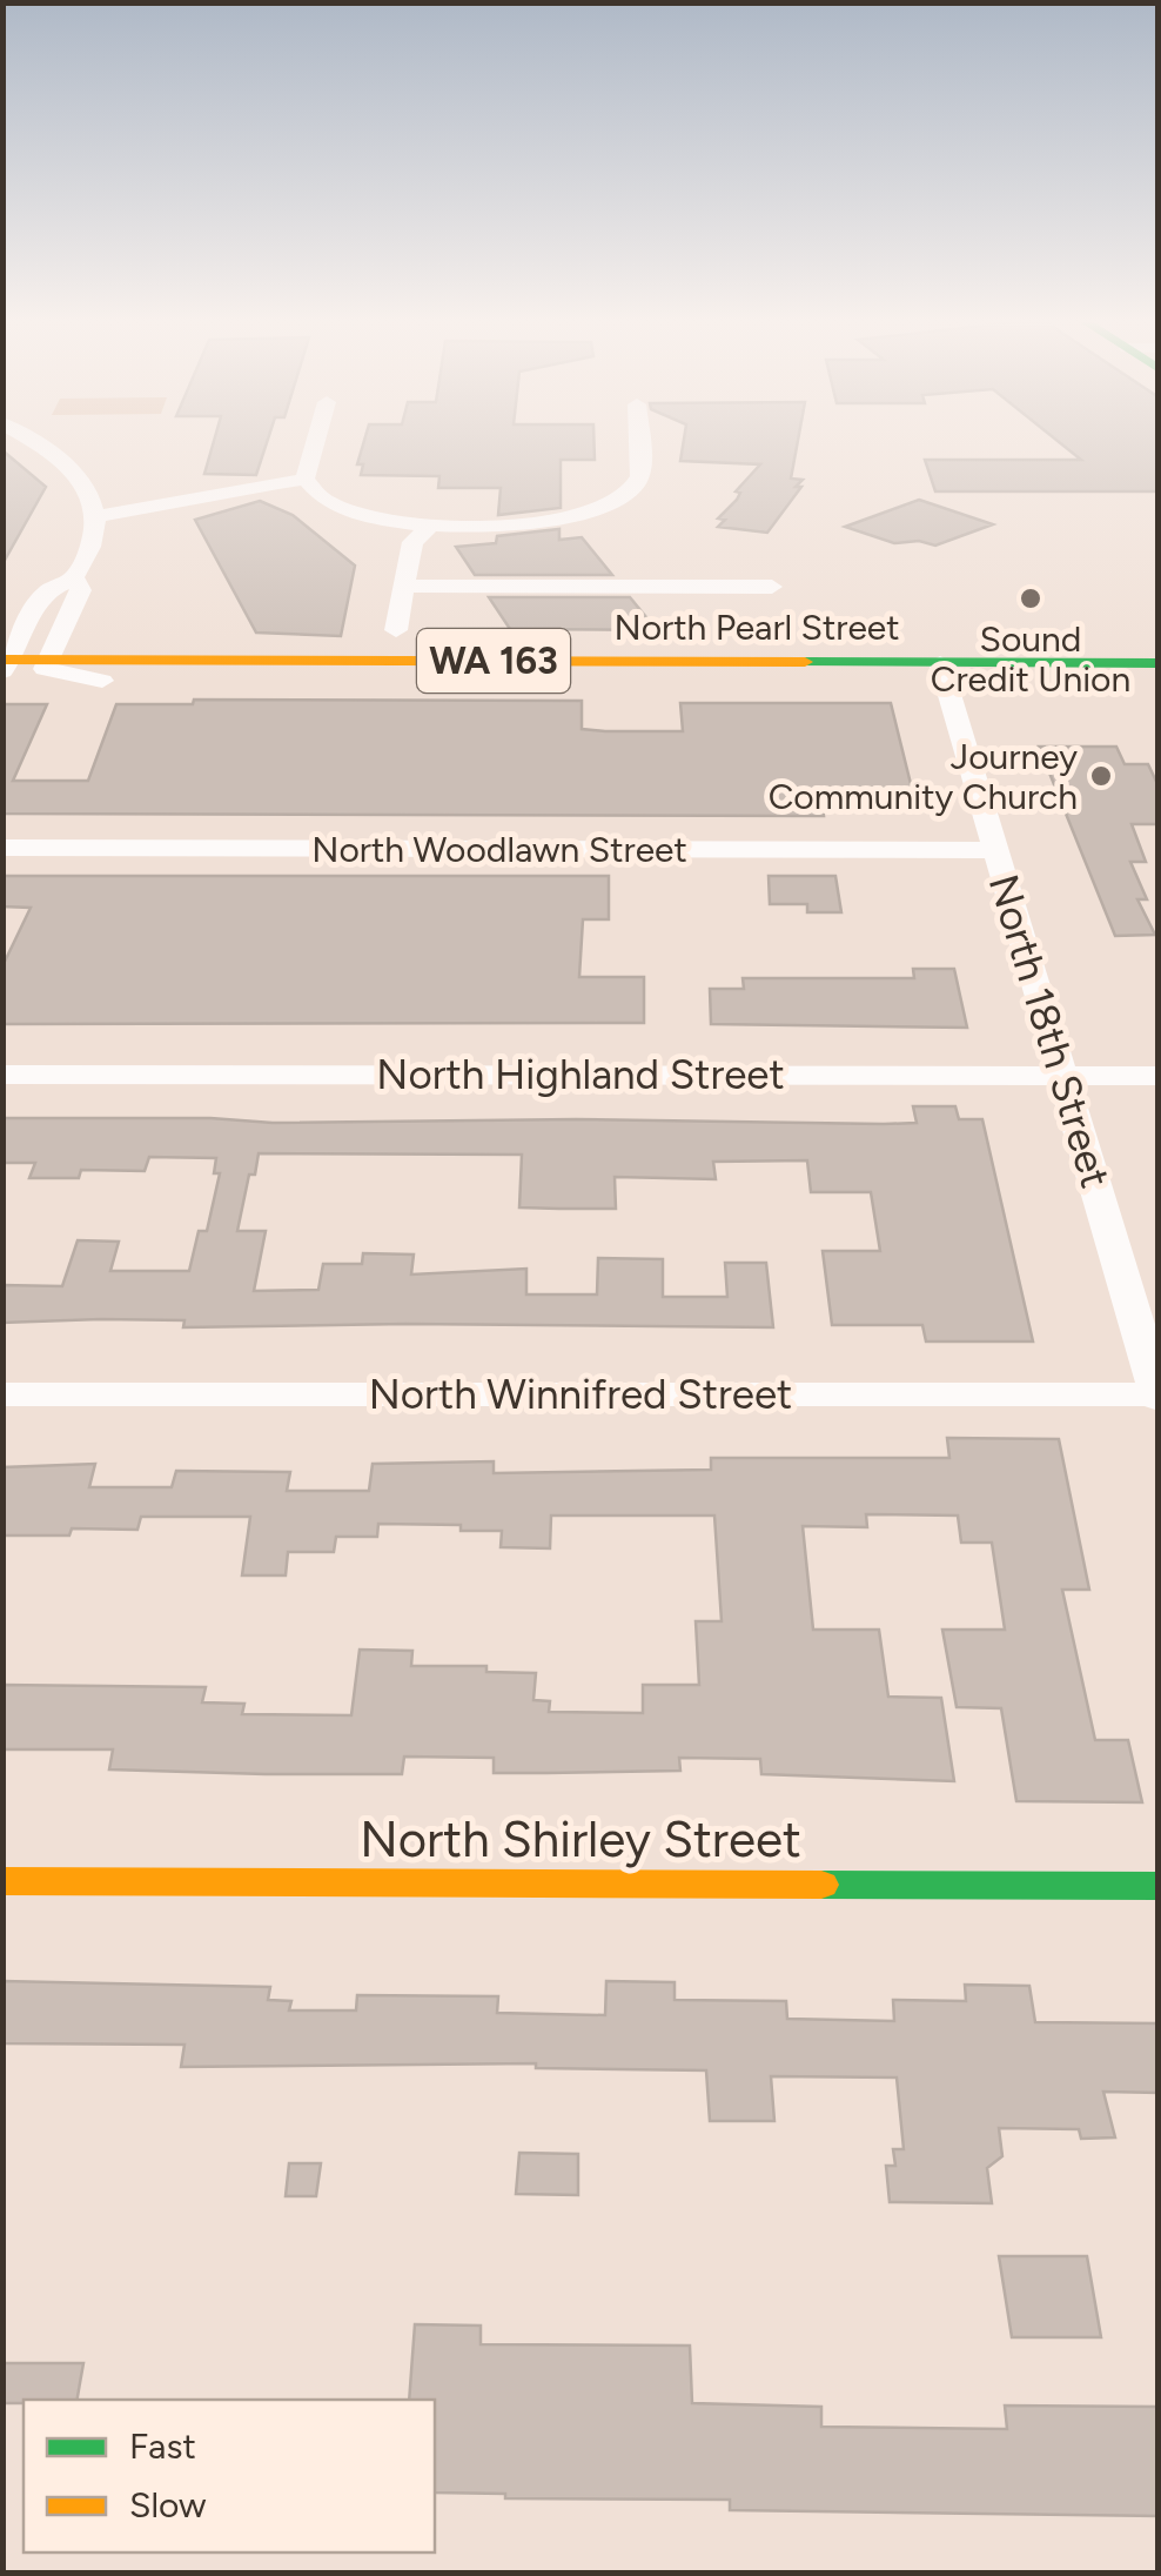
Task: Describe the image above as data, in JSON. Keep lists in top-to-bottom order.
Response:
{
  "streets": {
    "main road": ["North Pearl Street", "WA 163", "North Shirley Street"],
    "street": [
      "North Woodlawn Street",
      "North 18th Street",
      "North Highland Street",
      "North Winnifred Street"
    ]
  },
  "crossings": [
    ["North Pearl Street", "North 18th Street"],
    ["North Woodlawn Street", "North 18th Street"],
    ["North 18th Street", "North Highland Street"],
    ["North 18th Street", "North Winnifred Street"]
  ],
  "places": ["Sound Credit Union", "Journey Community Church"],
  "legend": ["Fast", "Slow"]
}
